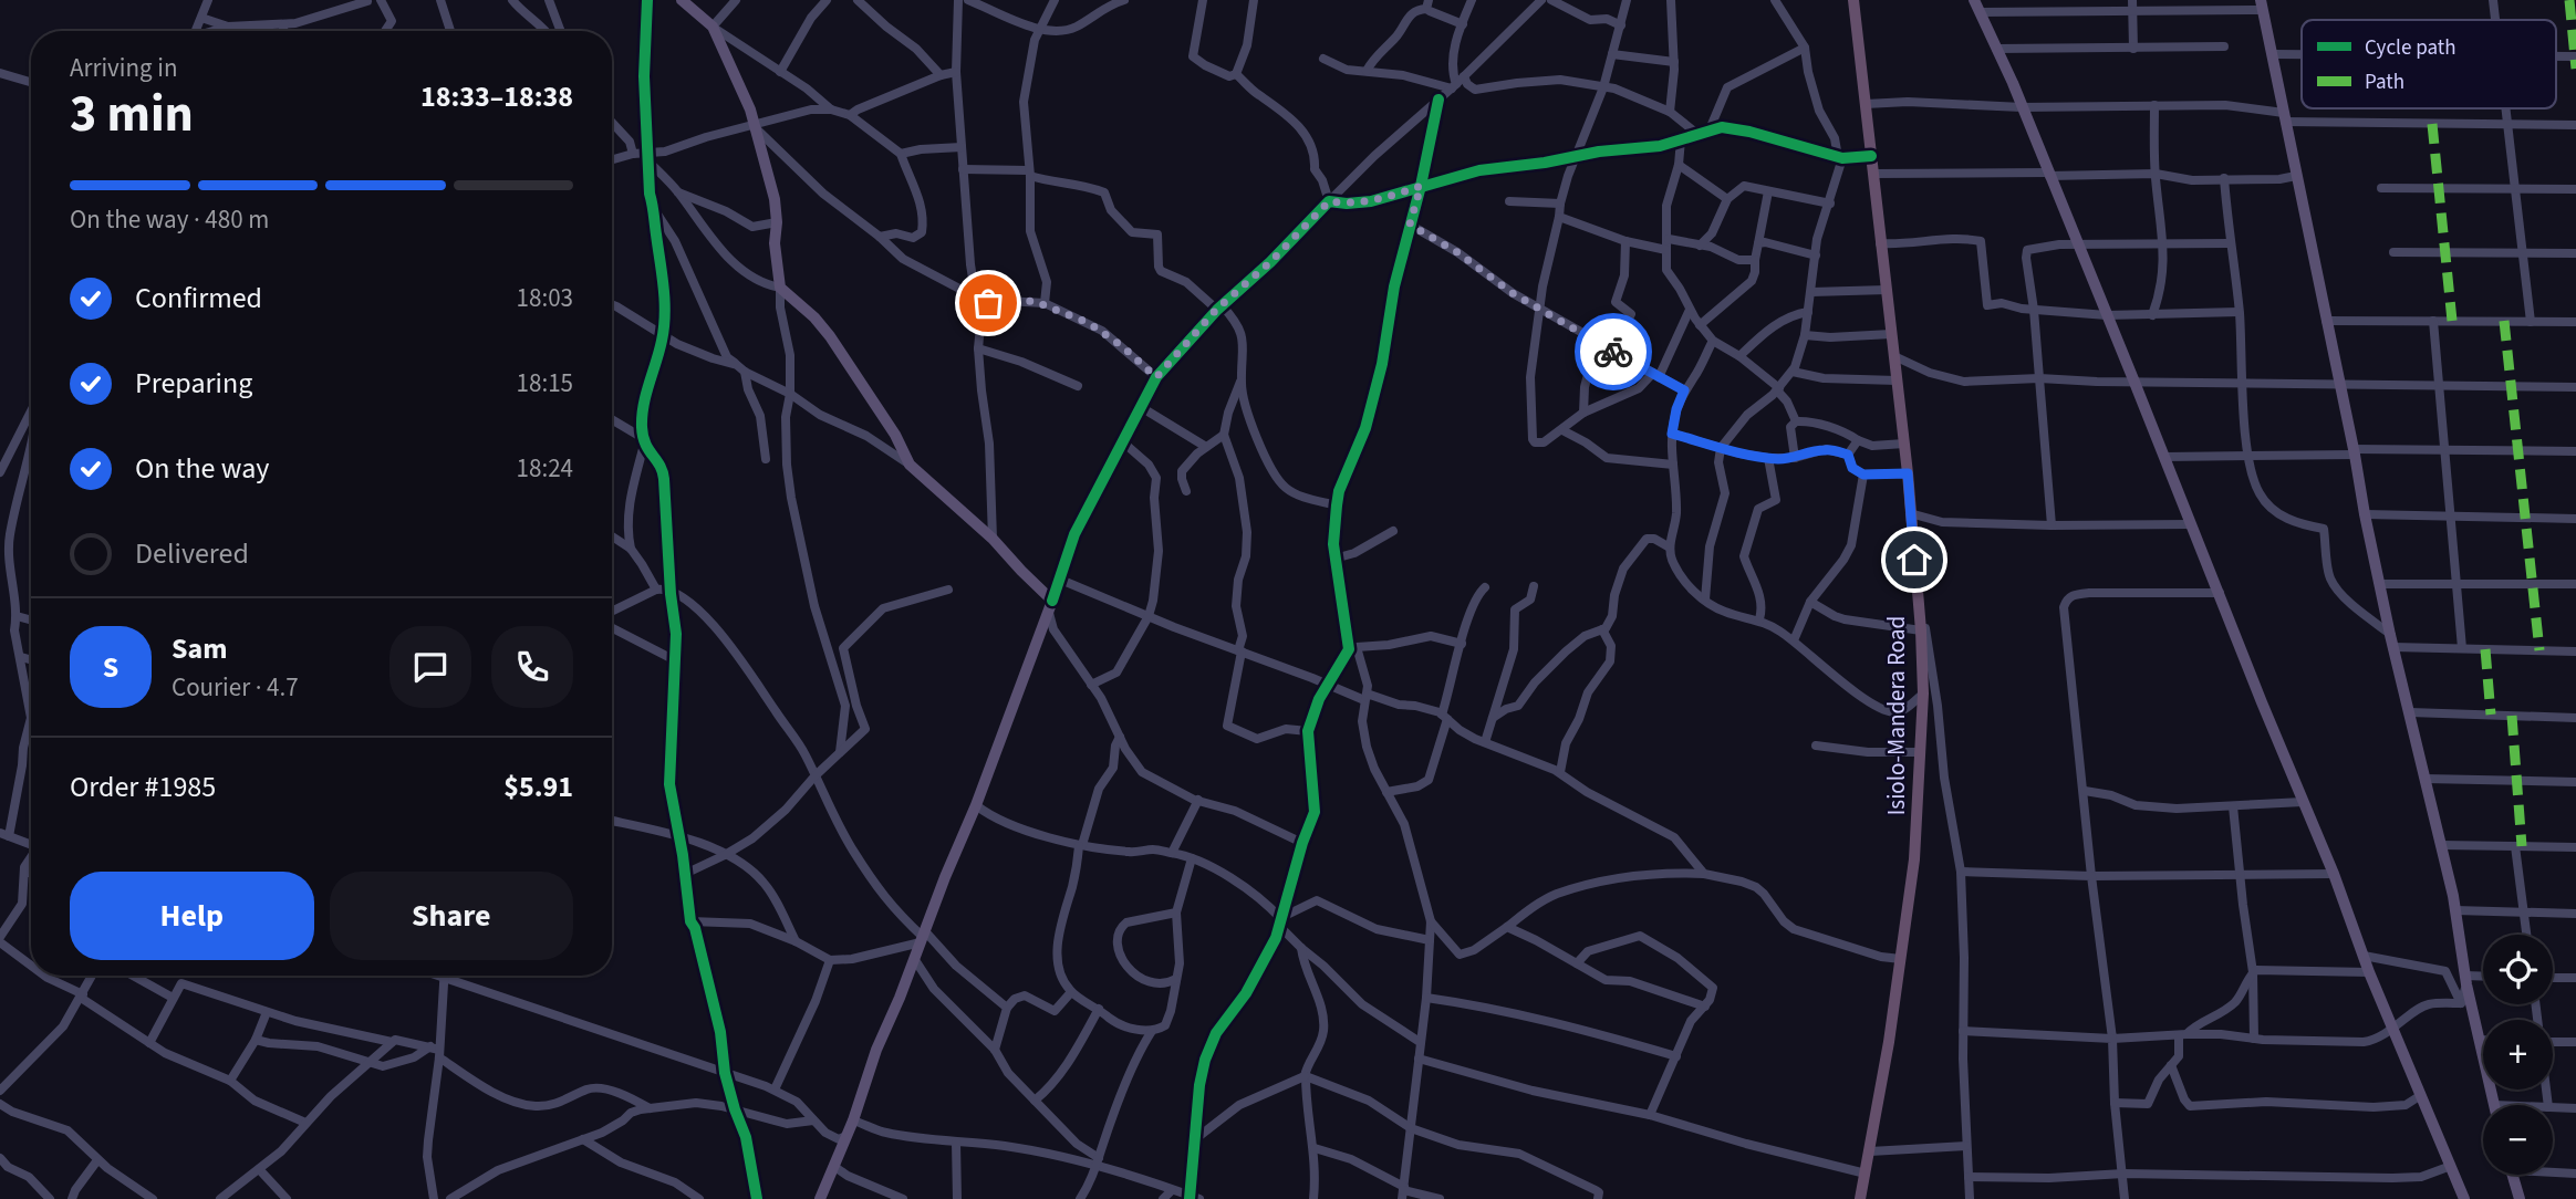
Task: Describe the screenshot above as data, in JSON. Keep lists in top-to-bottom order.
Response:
{
  "streets": {
    "highway": ["Isiolo-Mandera Road"]
  },
  "legend": ["Cycle path", "Path"],
  "page": {
    "heading": ["3 min", "Arriving in", "18:33–18:38"],
    "panel": [
      "Sam",
      "Courier · 4.7",
      "Order #1985",
      "$5.91"
    ],
    "bar": "On the way · 480 m",
    "list": [
      ["Confirmed", "18:03"],
      ["Preparing", "18:15"],
      ["On the way", "18:24"],
      "Delivered"
    ],
    "round": "S",
    "buttons": ["Help", "Share"],
    "map_buttons": ["+", "−"]
  }
}
